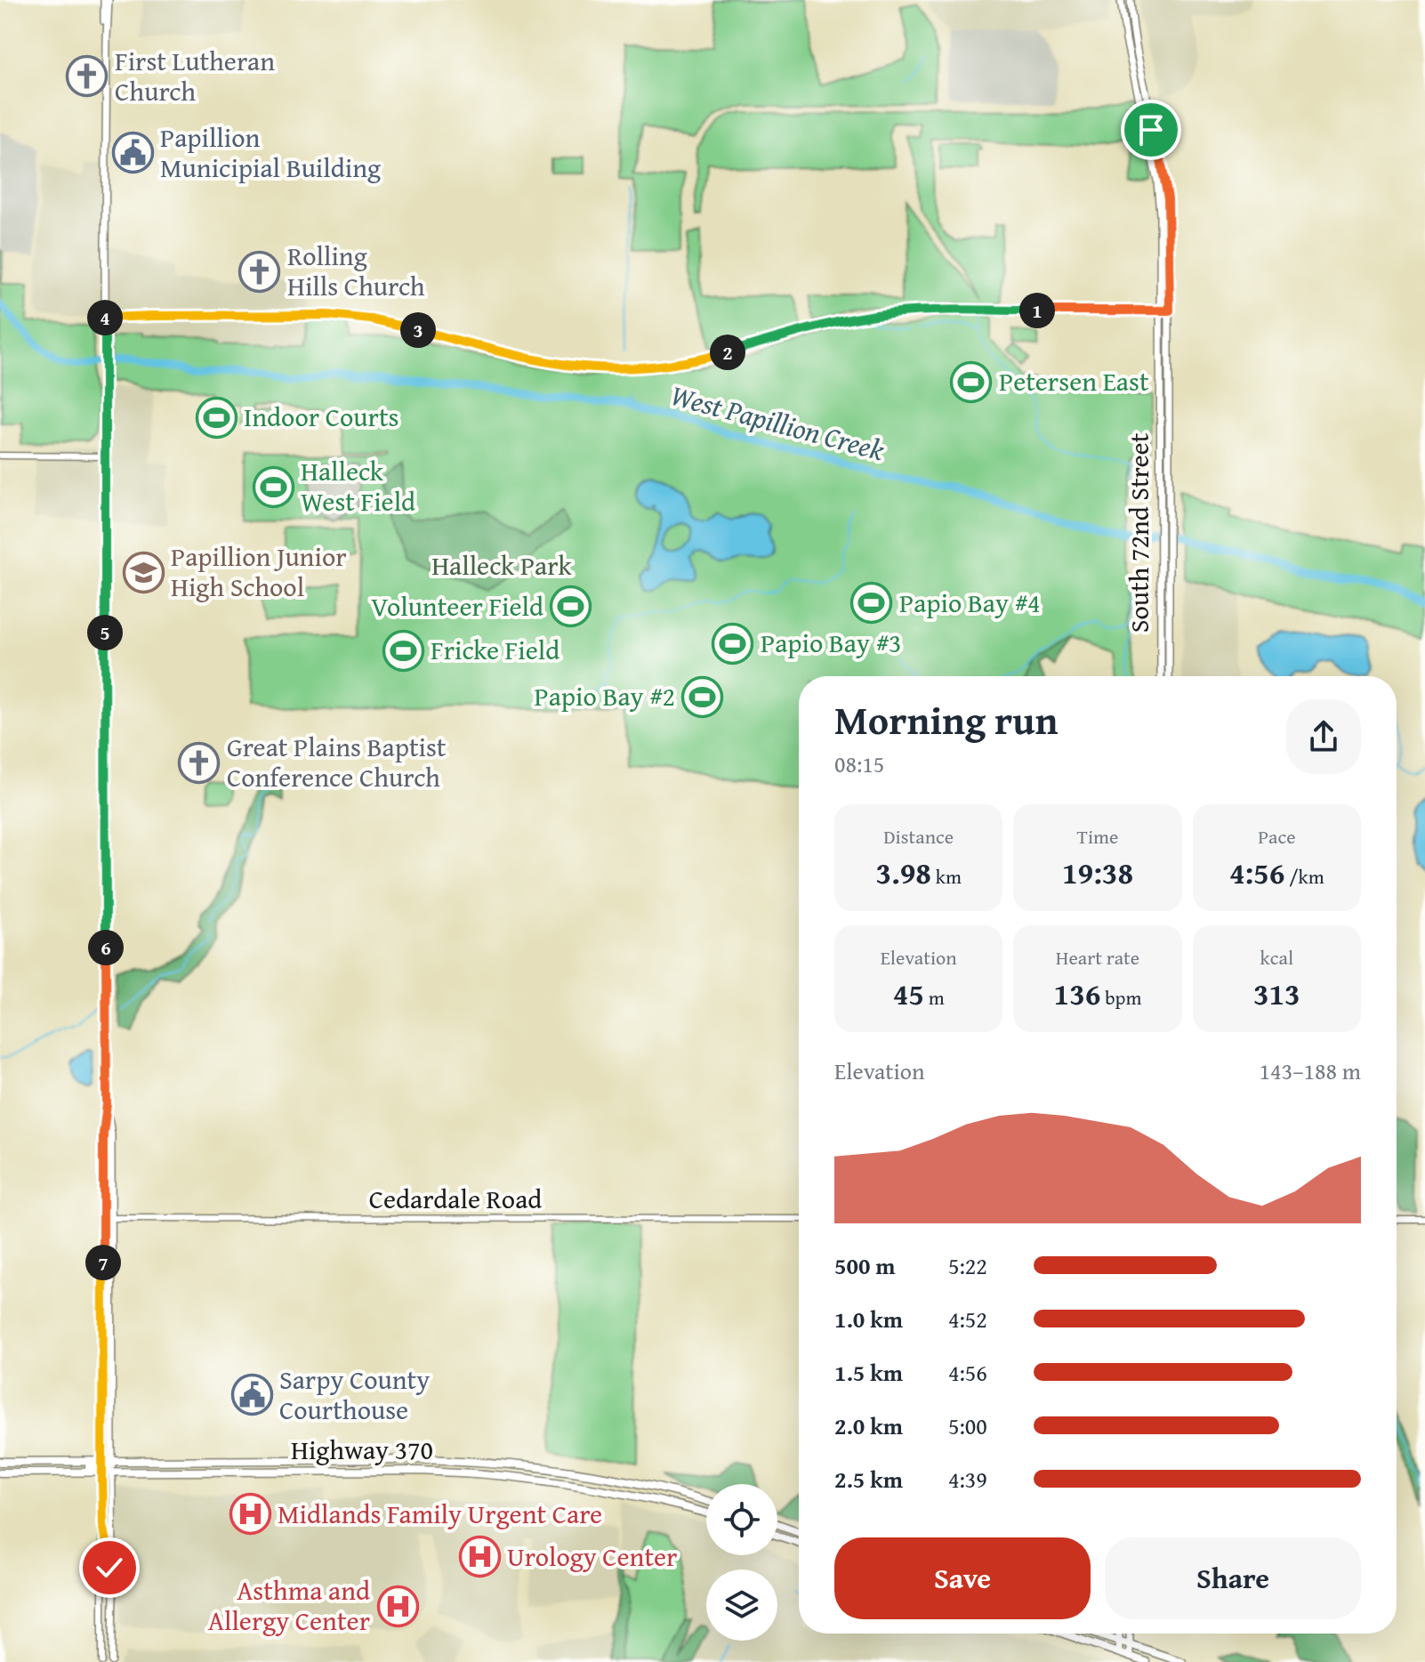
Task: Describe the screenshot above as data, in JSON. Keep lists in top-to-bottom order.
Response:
{
  "streets": {
    "highway": ["Highway 370"],
    "main road": ["South 72nd Street", "Cedardale Road"]
  },
  "water": ["West Papillion Creek"],
  "parks": ["Halleck Park"],
  "places": {
    "church": ["First Lutheran Church", "Rolling Hills Church", "Great Plains Baptist Conference Church"],
    "public building": ["Papillion Municipial Building", "Sarpy County Courthouse"],
    "sports": [
      "Petersen East",
      "Indoor Courts",
      "Halleck West Field",
      "Papio Bay #4",
      "Volunteer Field",
      "Papio Bay #3",
      "Fricke Field",
      "Papio Bay #2"
    ],
    "school or university": ["Papillion Junior High School"],
    "hospital": ["Midlands Family Urgent Care", "Urology Center", "Asthma and Allergy Center"]
  },
  "page": {
    "pins": [
      "1",
      "4",
      "3",
      "2",
      "5",
      "6",
      "7"
    ],
    "heading": ["Morning run", "08:15"],
    "stats": [
      ["Distance", "3.98 km"],
      ["Time", "19:38"],
      ["Pace", "4:56 /km"],
      ["Elevation", "45 m"],
      ["Heart rate", "136 bpm"],
      ["kcal", "313"]
    ],
    "chart": ["Elevation", "143–188 m"],
    "list": [
      {
        "name": "500 m",
        "note": "5:22"
      },
      {
        "name": "1.0 km",
        "note": "4:52"
      },
      {
        "name": "1.5 km",
        "note": "4:56"
      },
      {
        "name": "2.0 km",
        "note": "5:00"
      },
      {
        "name": "2.5 km",
        "note": "4:39"
      }
    ],
    "buttons": ["Save", "Share"]
  }
}
